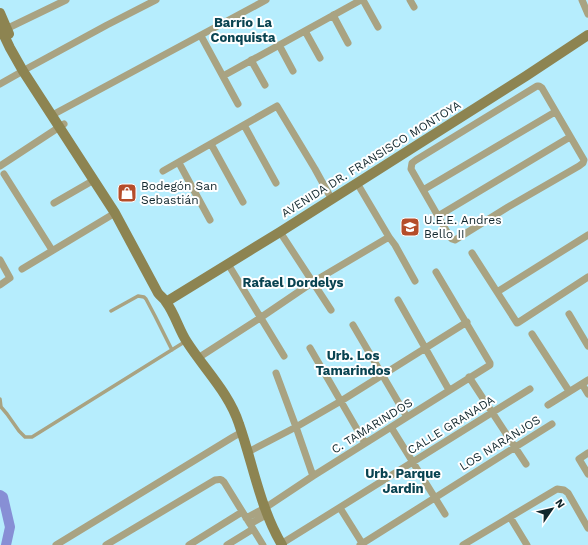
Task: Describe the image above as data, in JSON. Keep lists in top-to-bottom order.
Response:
{
  "streets": {
    "main road": ["AVENIDA DR. FRANSISCO MONTOYA"],
    "street": ["CALLE GRANADA", "C. TAMARINDOS", "LOS NARANJOS"]
  },
  "districts": [
    "Barrio La Conquista",
    "Rafael Dordelys",
    "Urb. Los Tamarindos",
    "Urb. Parque Jardin"
  ],
  "places": {
    "shop": ["Bodegón San Sebastián"],
    "school or university": ["U.E.E. Andres Bello II"]
  },
  "north": "top right"
}
